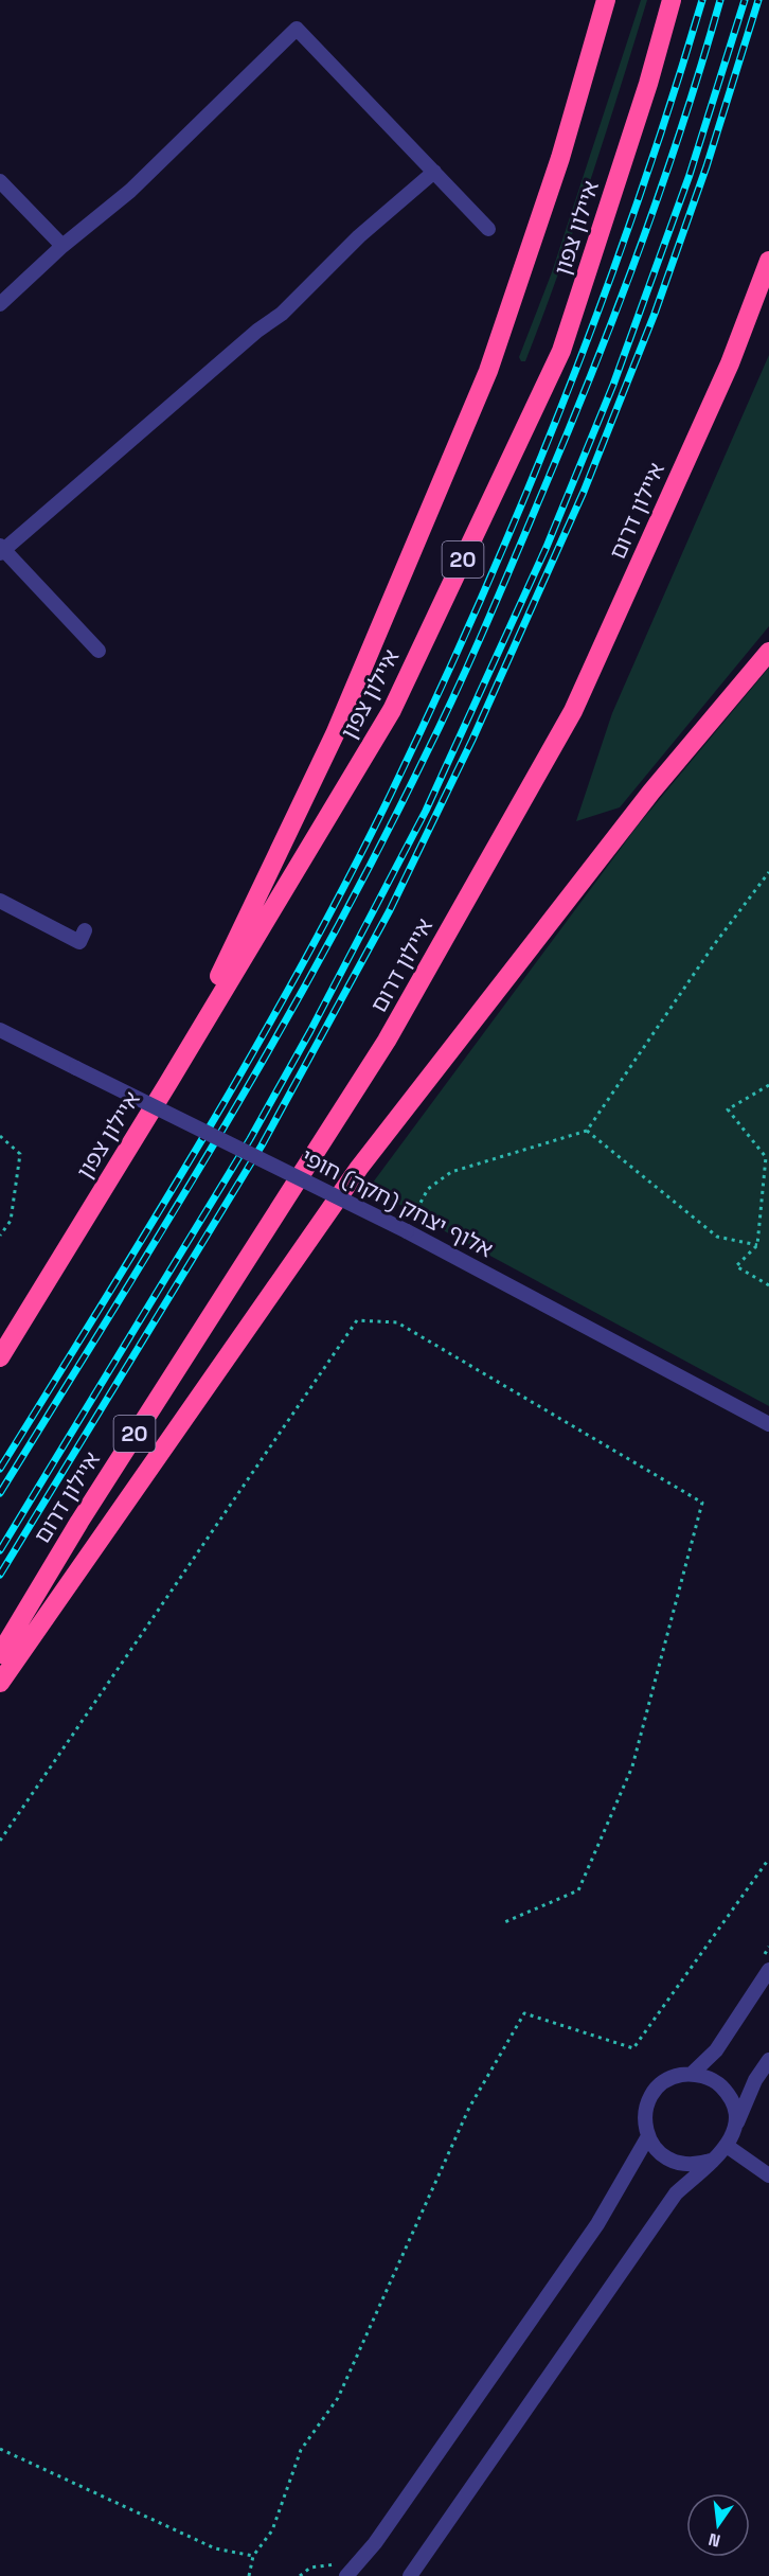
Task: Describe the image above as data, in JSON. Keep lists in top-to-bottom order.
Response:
{
  "streets": {
    "highway": ["איילון צפון", "איילון דרום", "20"],
    "street": ["אלוף יצחק (חקה) חופי"]
  },
  "north": "bottom"
}
